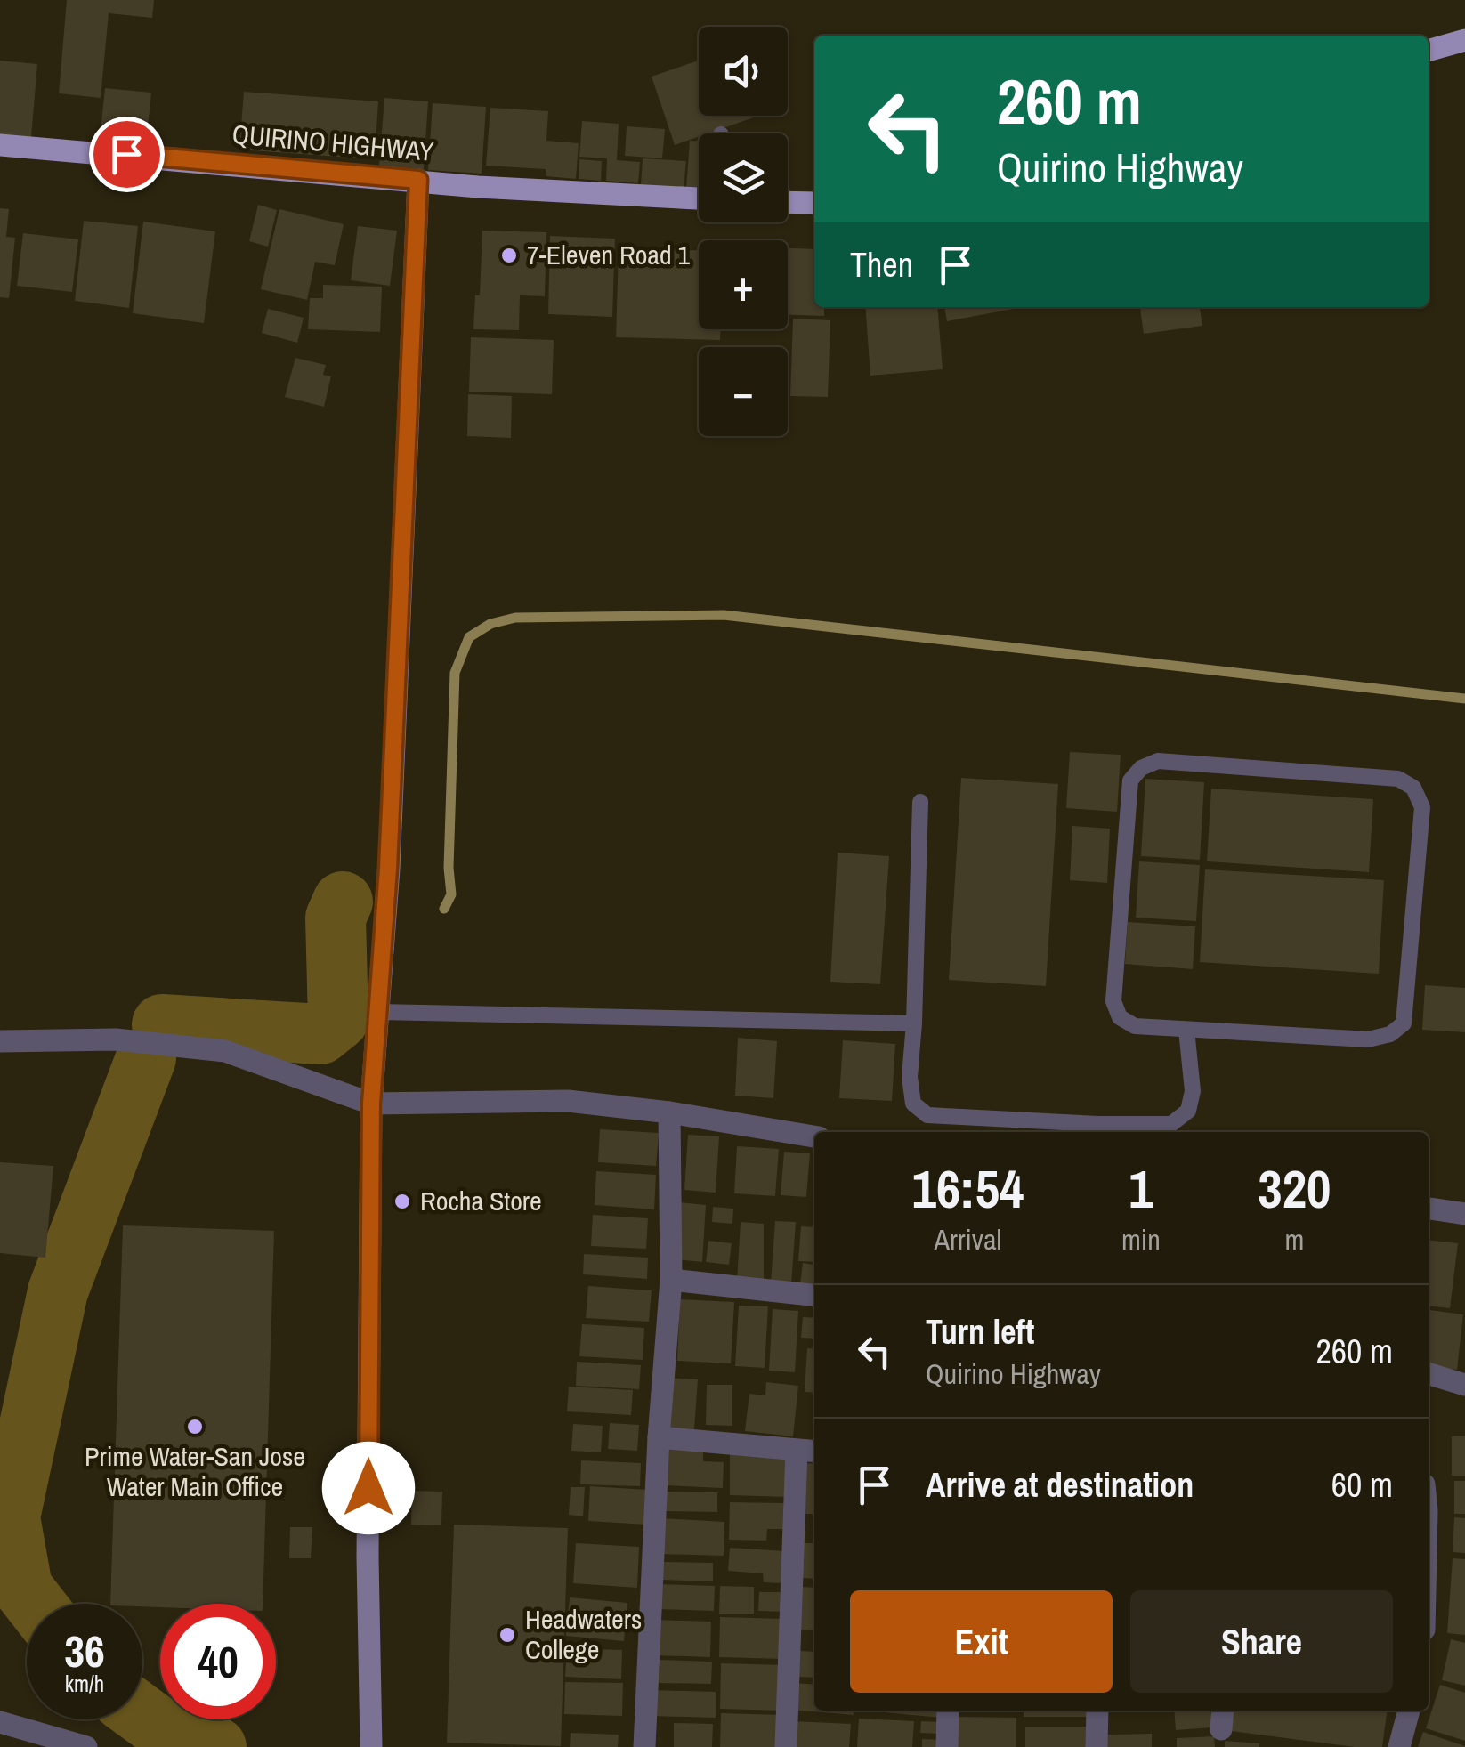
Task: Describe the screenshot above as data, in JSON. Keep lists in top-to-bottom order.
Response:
{
  "streets": {
    "main road": ["QUIRINO HIGHWAY"]
  },
  "places": [
    "7-Eleven Road 1",
    "Rocha Store",
    "Prime Water-San Jose Water Main Office",
    "Headwaters College"
  ],
  "page": {
    "map_buttons": ["+", "−"],
    "turn": ["260 m", "Quirino Highway"],
    "then": "Then",
    "eta": [
      "16:54",
      "Arrival",
      "1",
      "min",
      "320",
      "m"
    ],
    "list": [
      {
        "name": "Turn left",
        "note": "Quirino Highway",
        "value": "260 m"
      },
      {
        "name": "Arrive at destination",
        "value": "60 m"
      }
    ],
    "buttons": ["Exit", "Share"],
    "speed": "36 km/h",
    "limit": "40"
  }
}
